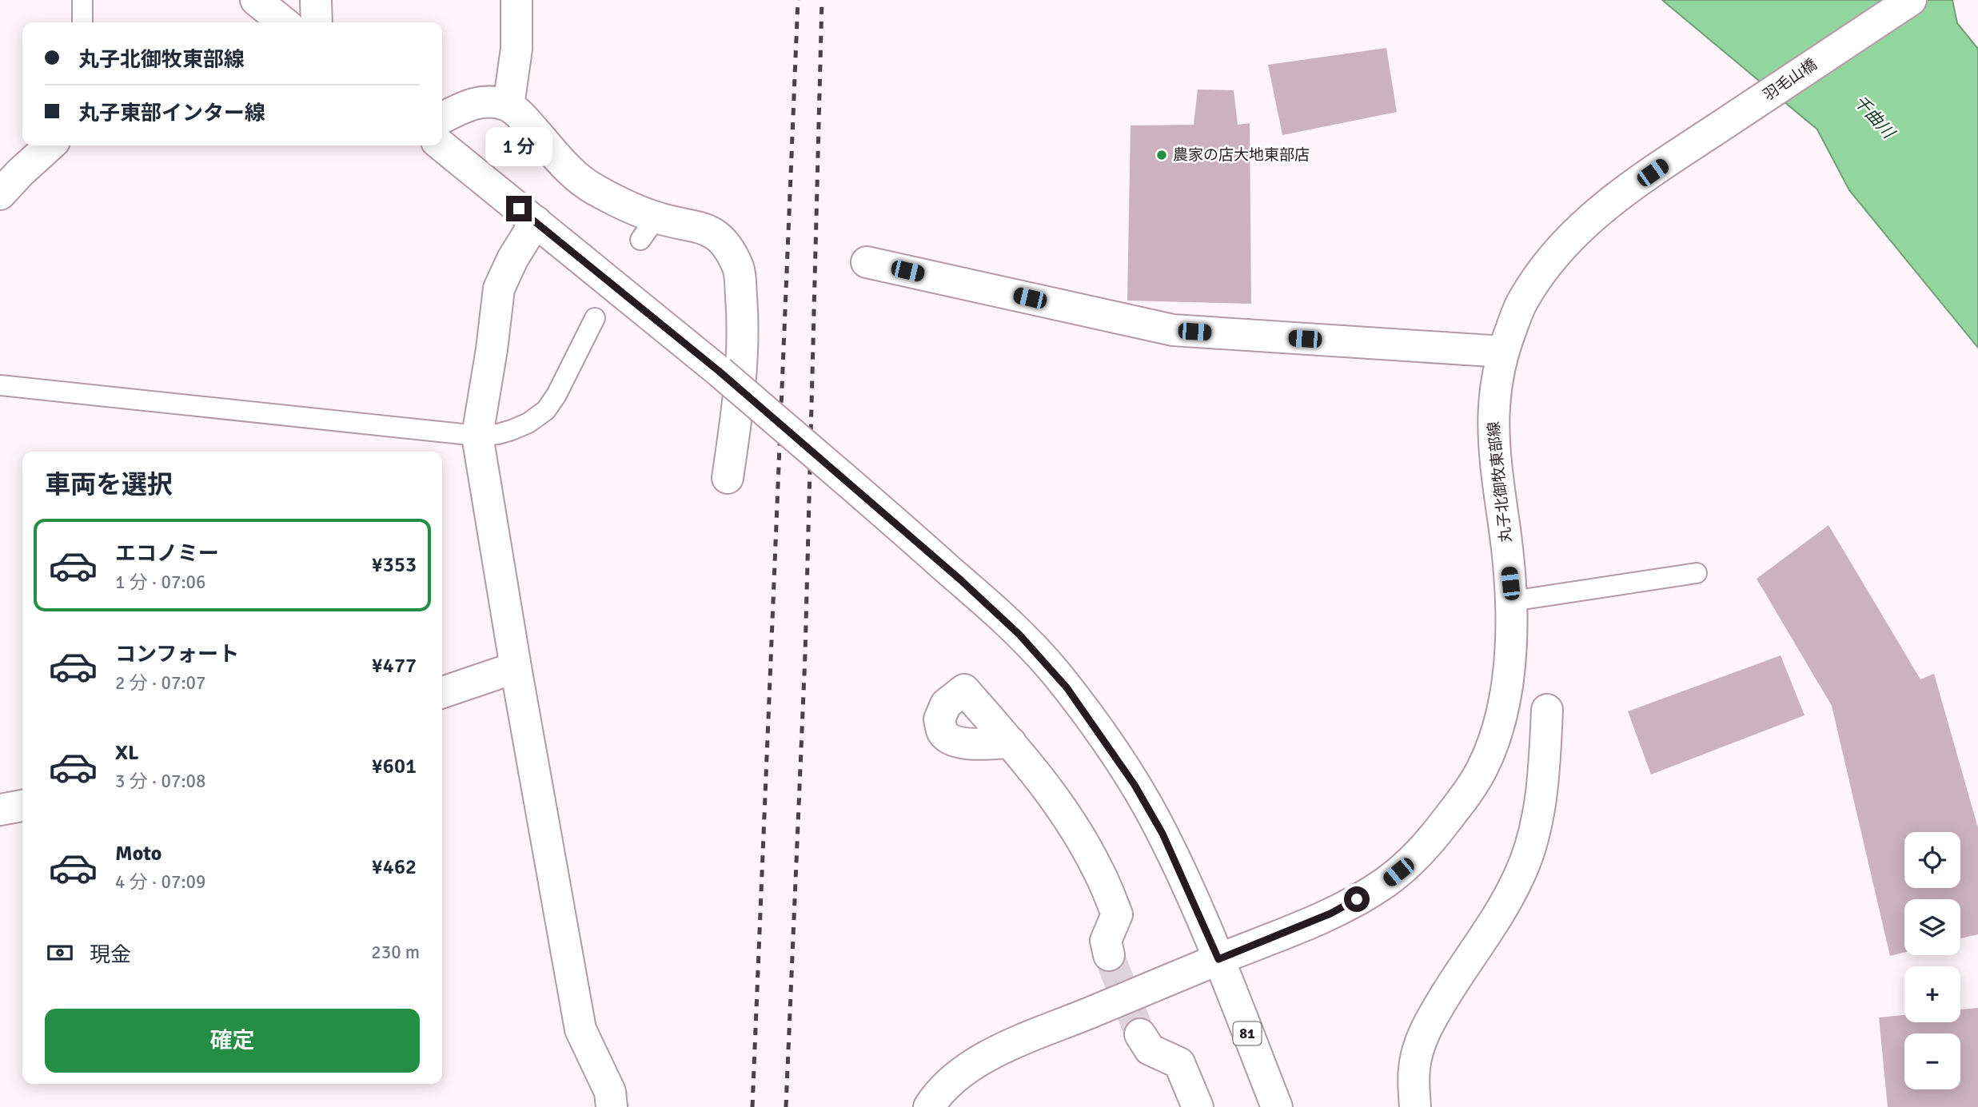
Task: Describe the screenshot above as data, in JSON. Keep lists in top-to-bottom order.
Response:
{
  "streets": {
    "street": ["羽毛山橋", "丸子北御牧東部線", "81"]
  },
  "crossings": [
    ["羽毛山橋", "丸子北御牧東部線"],
    ["丸子北御牧東部線", "81"]
  ],
  "water": ["千曲川"],
  "places": ["農家の店大地東部店"],
  "page": {
    "banner": ["丸子北御牧東部線", "丸子東部インター線"],
    "bubble": "1 分",
    "heading": "車両を選択",
    "list": [
      {
        "name": "エコノミー",
        "note": "1 分 · 07:06",
        "value": "¥353"
      },
      {
        "name": "コンフォート",
        "note": "2 分 · 07:07",
        "value": "¥477"
      },
      {
        "name": "XL",
        "note": "3 分 · 07:08",
        "value": "¥601"
      },
      {
        "name": "Moto",
        "note": "4 分 · 07:09",
        "value": "¥462"
      }
    ],
    "map_buttons": ["+", "−"],
    "pay": ["現金", "230 m"],
    "buttons": "確定"
  }
}
